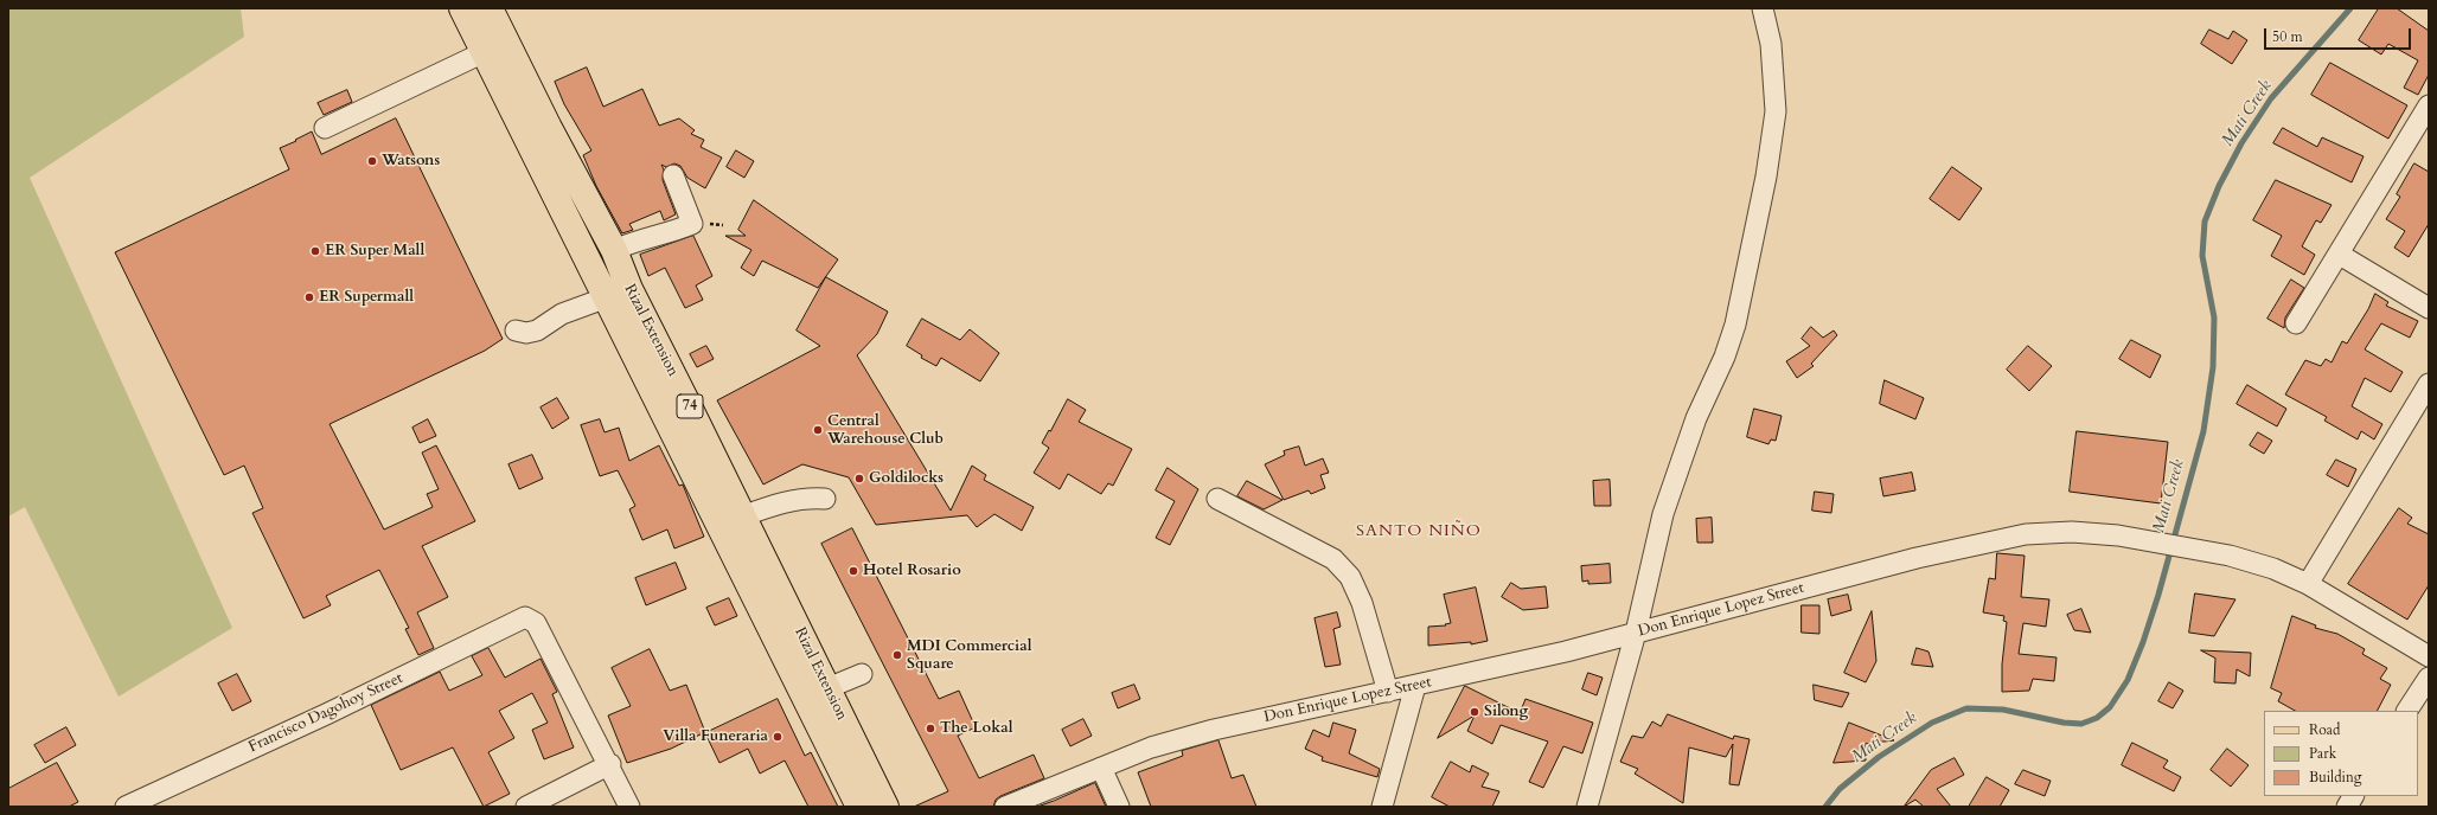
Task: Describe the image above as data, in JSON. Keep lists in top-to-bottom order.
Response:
{
  "streets": {
    "main road": ["Rizal Extension", "74"],
    "street": ["Don Enrique Lopez Street", "Francisco Dagohoy Street"]
  },
  "districts": ["SANTO NIÑO"],
  "water": ["Mati Creek"],
  "places": [
    "Watsons",
    "ER Super Mall",
    "ER Supermall",
    "Central Warehouse Club",
    "Goldilocks",
    "Hotel Rosario",
    "MDI Commercial Square",
    "Silong",
    "The Lokal",
    "Villa Funeraria"
  ],
  "legend": ["Road", "Park", "Building"],
  "scale_bar": "50 m"
}
